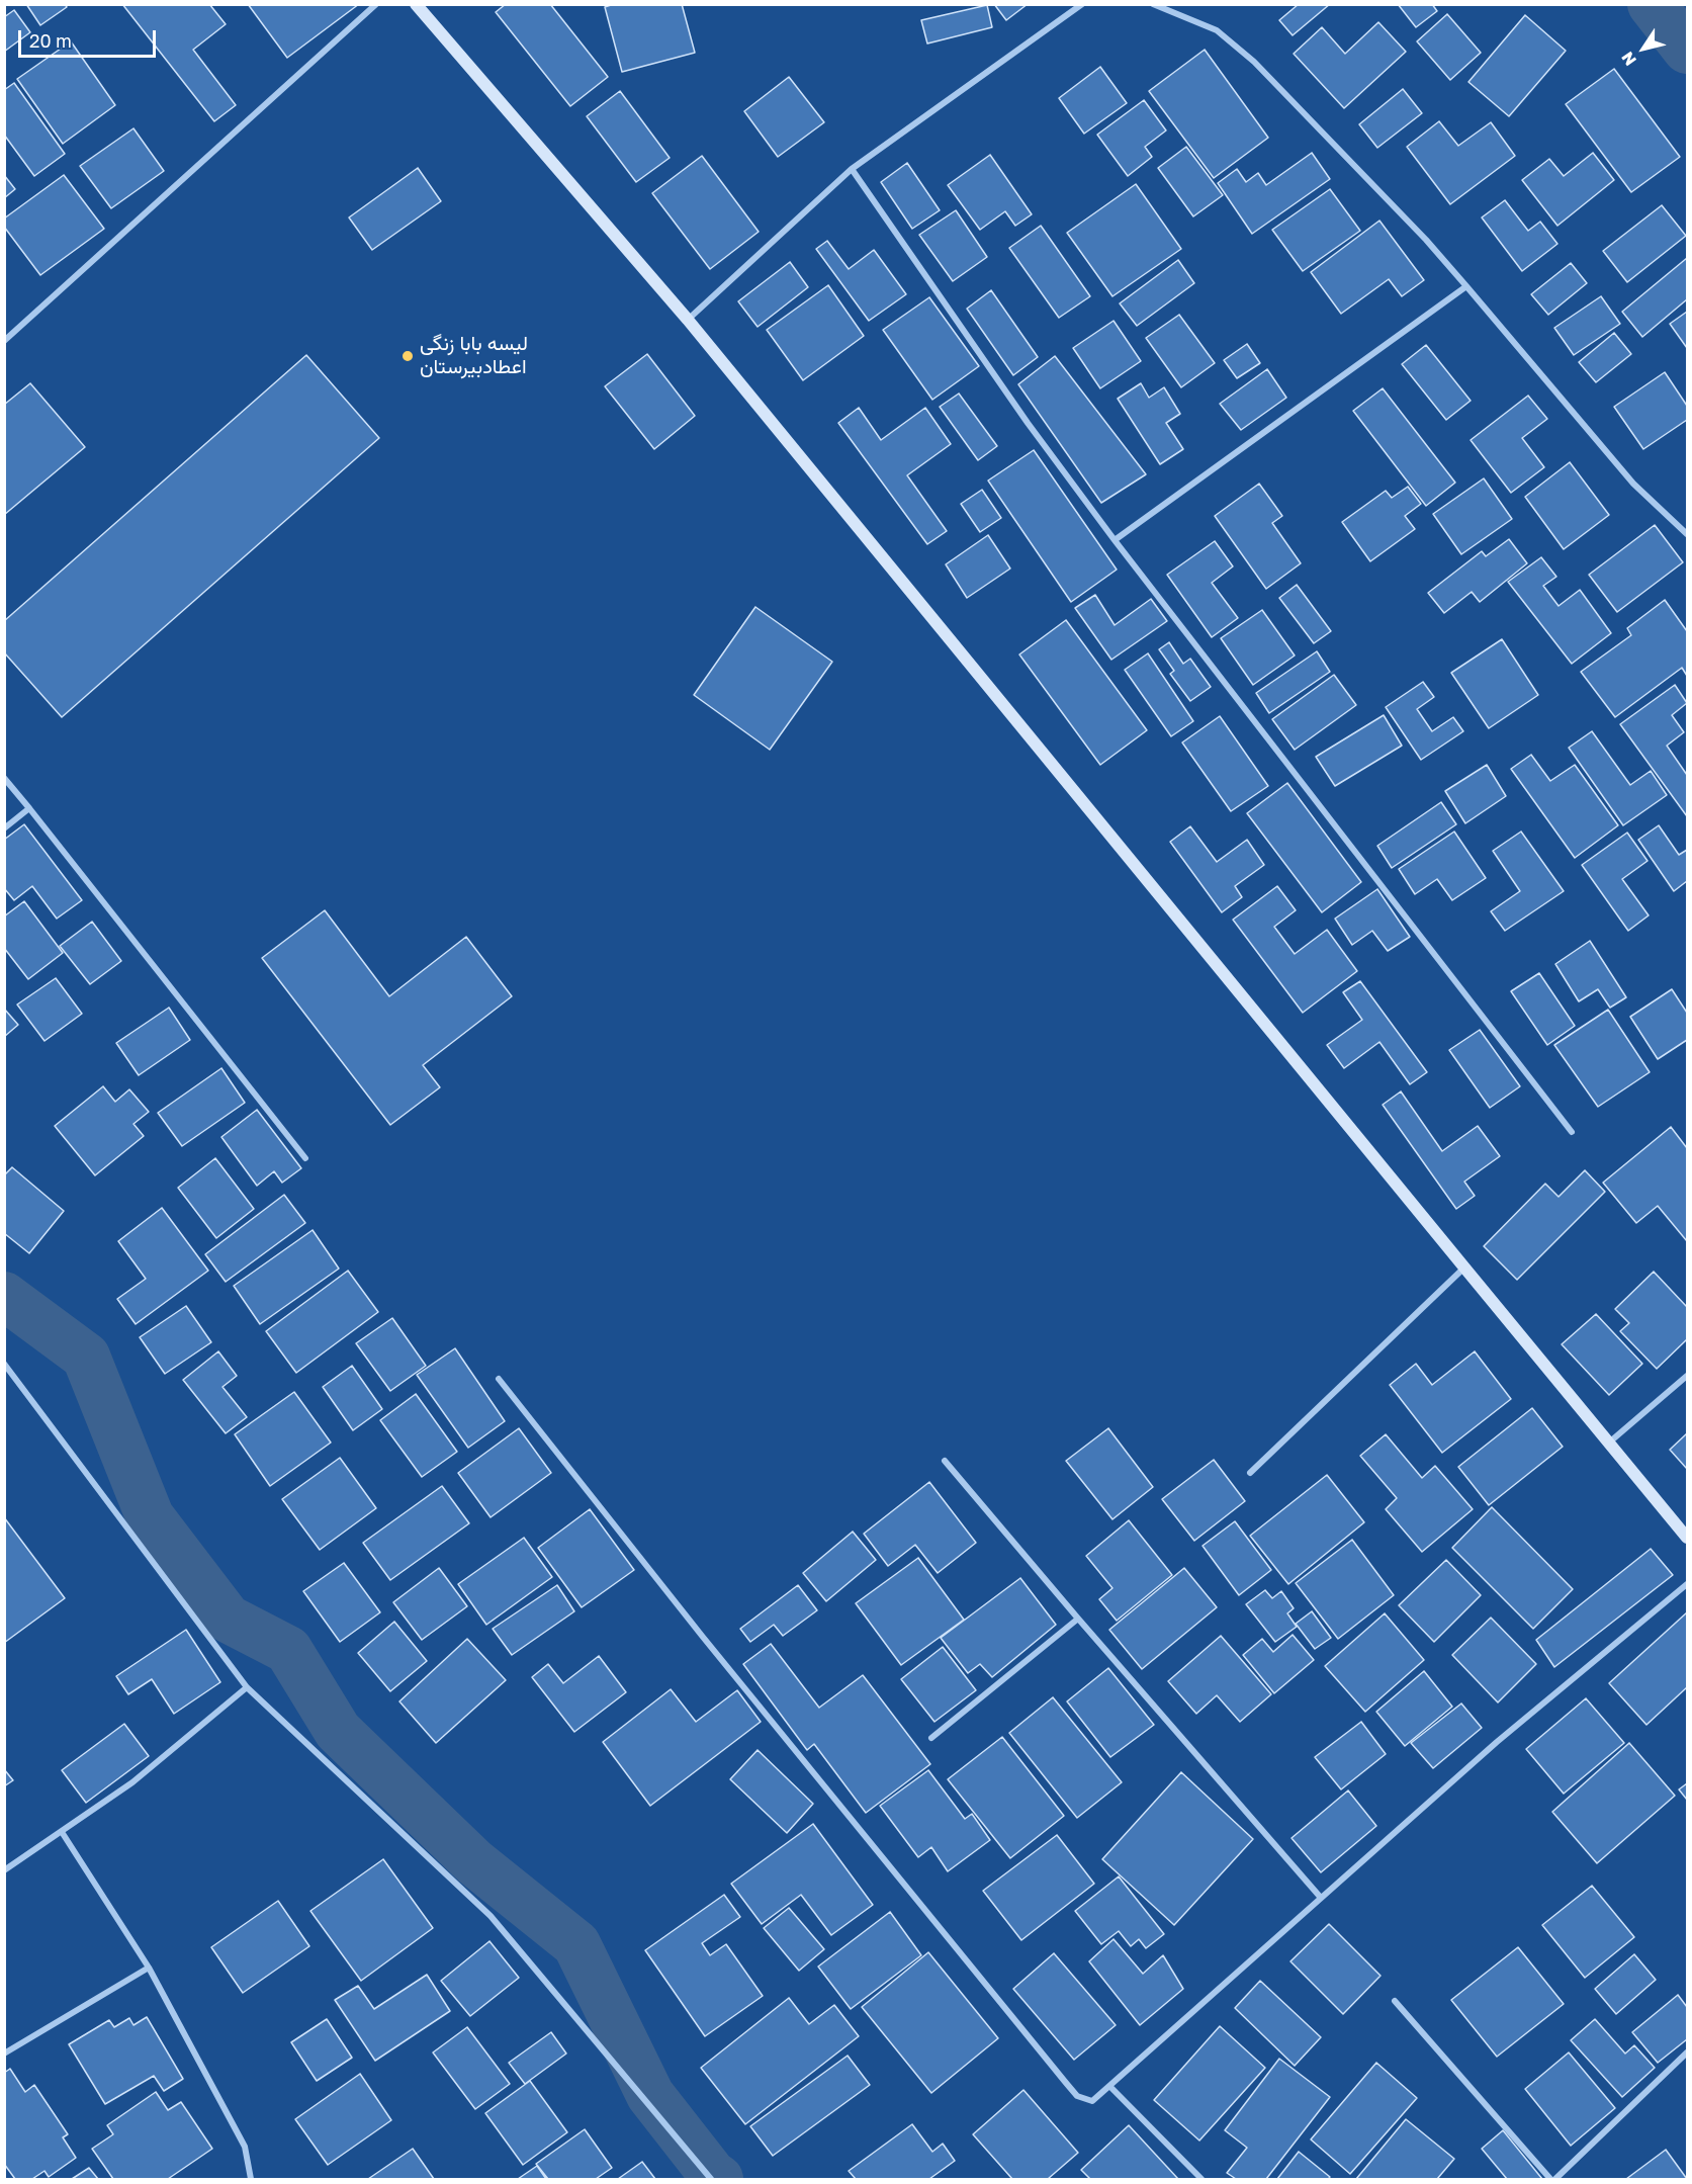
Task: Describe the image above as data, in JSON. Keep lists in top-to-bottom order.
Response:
{
  "places": ["لیسه بابا زنگی اعطادبیرستان"],
  "scale_bar": "20 m",
  "north": "bottom left"
}
